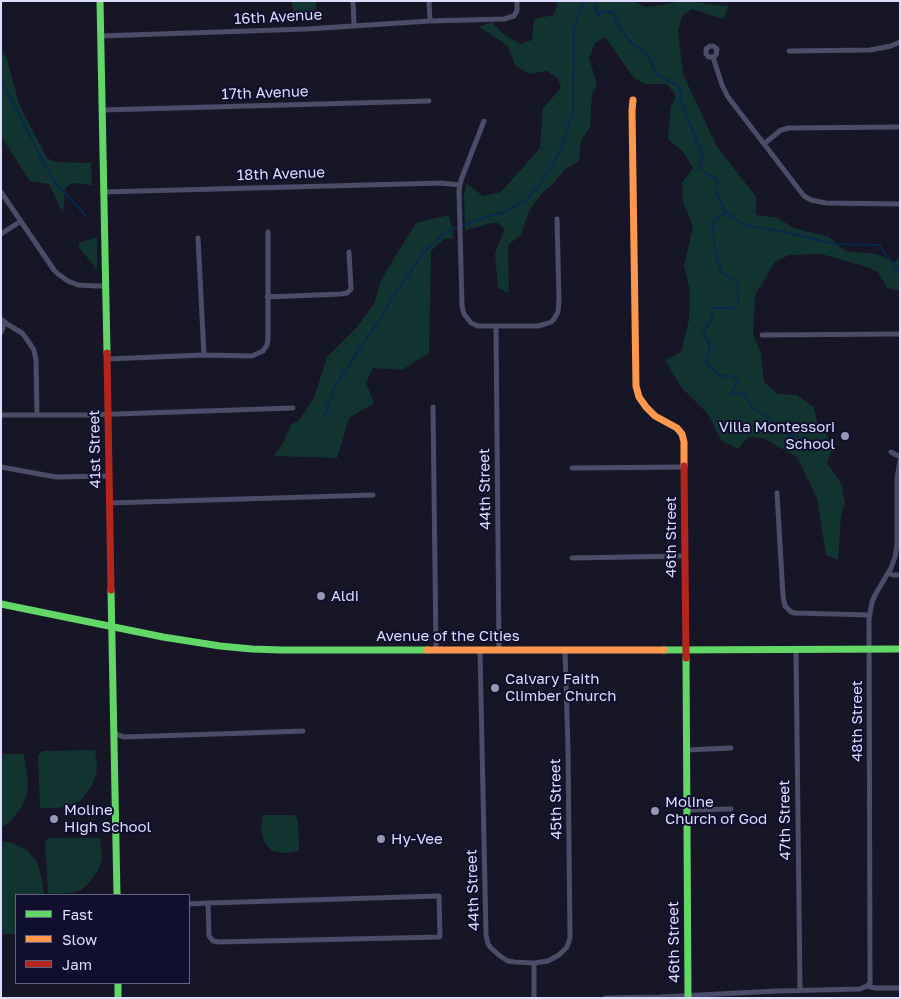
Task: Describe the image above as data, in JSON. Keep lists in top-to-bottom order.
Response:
{
  "streets": {
    "street": [
      "16th Avenue",
      "17th Avenue",
      "18th Avenue",
      "41st Street",
      "44th Street",
      "46th Street",
      "Avenue of the Cities",
      "48th Street",
      "45th Street",
      "47th Street"
    ]
  },
  "crossings": [
    ["16th Avenue", "41st Street"],
    ["17th Avenue", "41st Street"],
    ["18th Avenue", "41st Street"],
    ["41st Street", "Avenue of the Cities"],
    ["44th Street", "Avenue of the Cities"],
    ["44th Street", "45th Street"],
    ["46th Street", "Avenue of the Cities"],
    ["Avenue of the Cities", "48th Street"],
    ["Avenue of the Cities", "45th Street"],
    ["Avenue of the Cities", "47th Street"]
  ],
  "places": [
    "Villa Montessori School",
    "Aldi",
    "Calvary Faith Climber Church",
    "Moline Church of God",
    "Moline High School",
    "Hy-Vee"
  ],
  "legend": ["Fast", "Slow", "Jam"]
}
